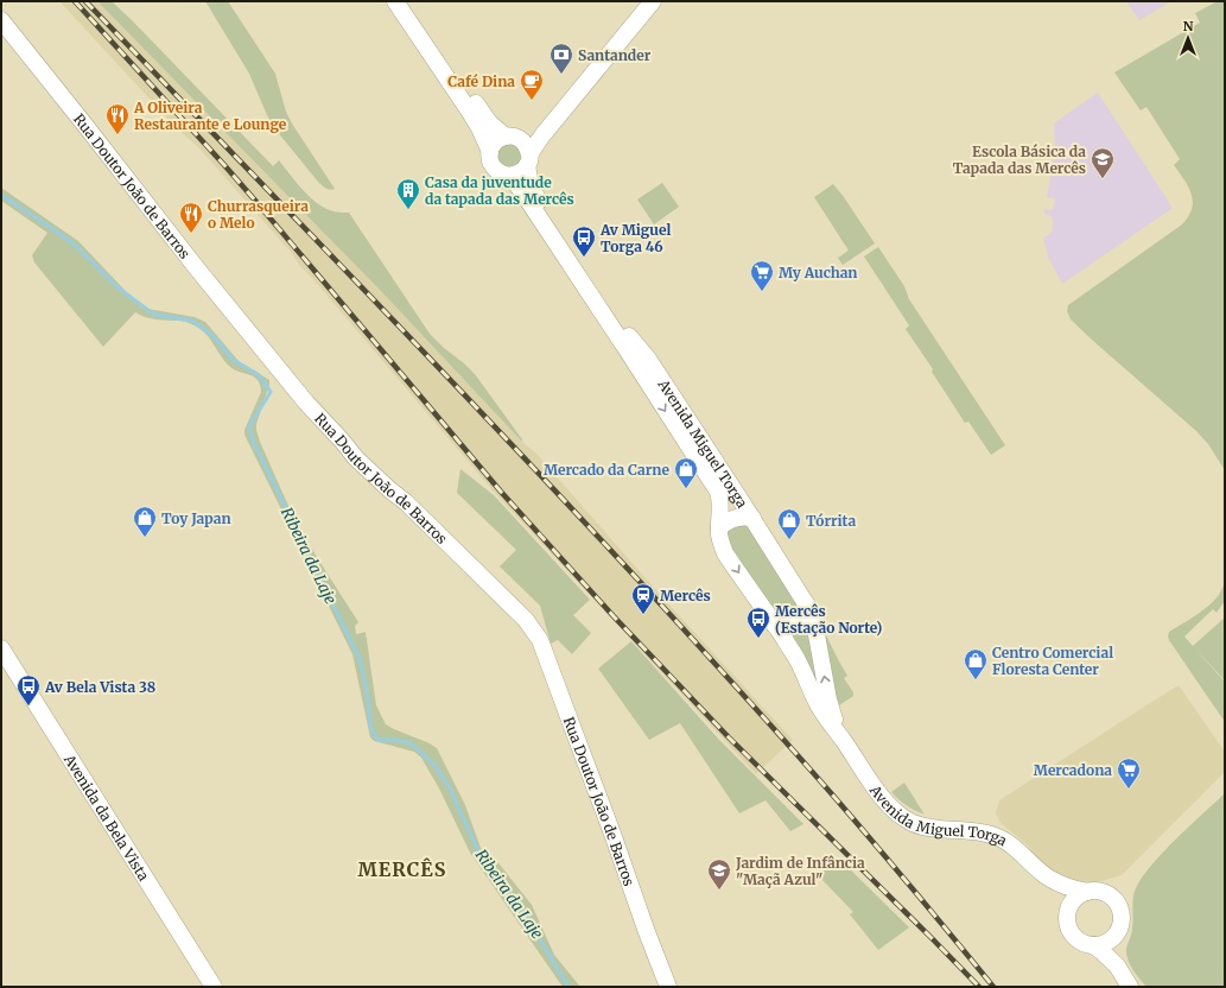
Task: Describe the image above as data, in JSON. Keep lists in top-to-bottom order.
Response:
{
  "streets": {
    "street": ["Rua Doutor João de Barros", "Avenida Miguel Torga", "Avenida da Bela Vista"]
  },
  "districts": ["MERCÊS"],
  "water": ["Ribeira da Laje"],
  "places": {
    "bank": ["Santander"],
    "cafe": ["Café Dina"],
    "restaurant": ["A Oliveira Restaurante e Lounge", "Churrasqueira o Melo"],
    "school or university": ["Escola Básica da Tapada das Mercês", "Jardim de Infância \"Maçã Azul\""],
    "building": ["Casa da juventude da tapada das Mercês"],
    "bus stop": ["Av Miguel Torga 46", "Mercês (Estação Norte)", "Av Bela Vista 38"],
    "supermarket": ["My Auchan", "Mercadona"],
    "shop": [
      "Mercado da Carne",
      "Toy Japan",
      "Tórrita",
      "Centro Comercial Floresta Center"
    ],
    "station": ["Mercês"]
  },
  "north": "top"
}
